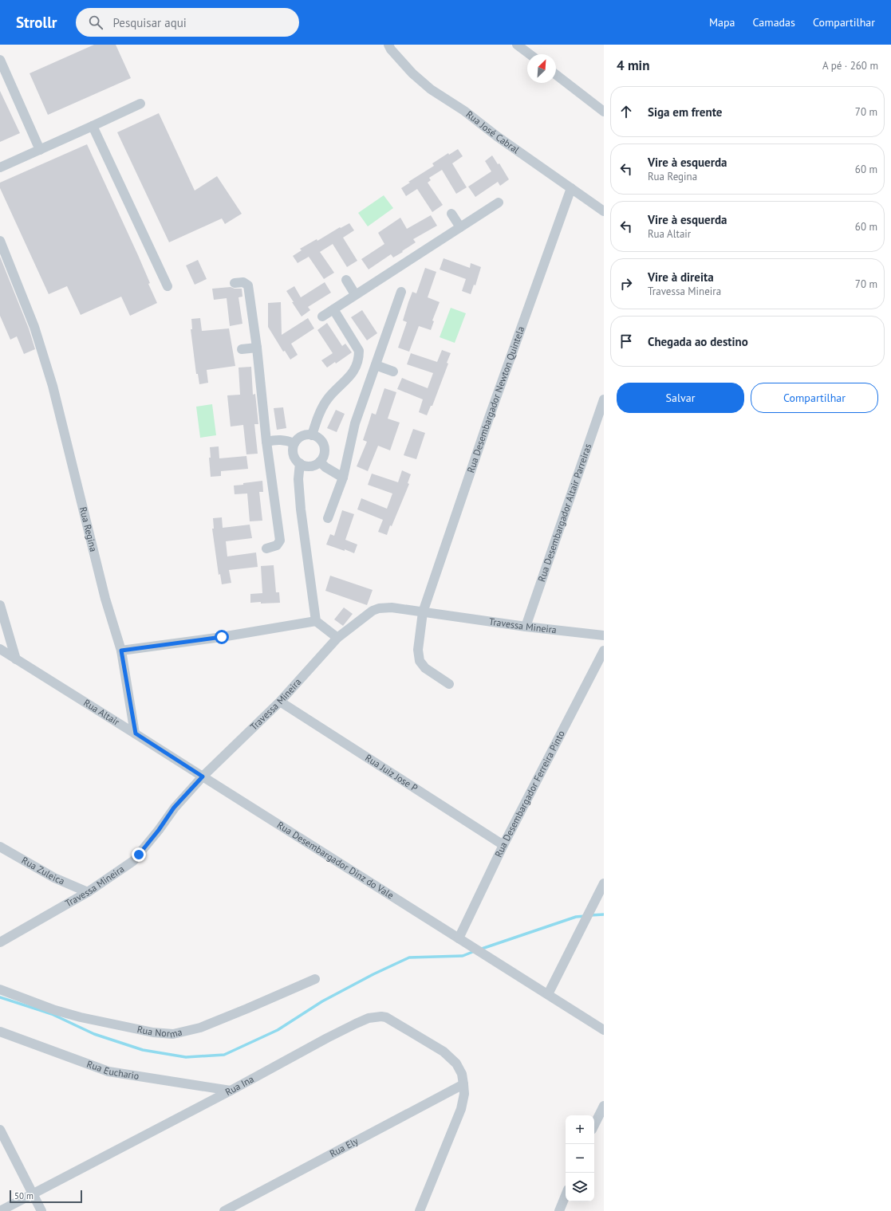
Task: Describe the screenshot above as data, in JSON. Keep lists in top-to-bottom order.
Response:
{
  "streets": {
    "street": [
      "Rua José Cabral",
      "Rua Desembargador Newton Quintela",
      "Rua Desembargador Altair Parreiras",
      "Rua Regina",
      "Travessa Mineira",
      "Rua Altair",
      "Rua Juiz Jose P",
      "Rua Desembargador Ferreira Pinto",
      "Rua Desembargador Dinz do Vale",
      "Rua Zuleica",
      "Rua Norma",
      "Rua Euchario",
      "Rua Ina",
      "Rua Ely"
    ]
  },
  "crossings": [
    ["Rua José Cabral", "Rua Desembargador Newton Quintela"],
    ["Rua Desembargador Newton Quintela", "Travessa Mineira"],
    ["Rua Desembargador Altair Parreiras", "Travessa Mineira"],
    ["Rua Regina", "Rua Altair"],
    ["Travessa Mineira", "Rua Altair"],
    ["Travessa Mineira", "Rua Juiz Jose P"],
    ["Travessa Mineira", "Rua Desembargador Dinz do Vale"],
    ["Travessa Mineira", "Rua Zuleica"],
    ["Rua Altair", "Rua Desembargador Dinz do Vale"],
    ["Rua Juiz Jose P", "Rua Desembargador Ferreira Pinto"],
    ["Rua Desembargador Ferreira Pinto", "Rua Desembargador Dinz do Vale"],
    ["Rua Euchario", "Rua Ina"],
    ["Rua Ina", "Rua Ely"]
  ],
  "scale_bar": "50 m",
  "north": "top right",
  "page": {
    "header": "Strollr",
    "search": "Pesquisar aqui",
    "nav": ["Mapa", "Camadas", "Compartilhar"],
    "heading": ["4 min", "A pé · 260 m"],
    "list": [
      ["Siga em frente", "70 m"],
      ["Vire à esquerda", "Rua Regina", "60 m"],
      ["Vire à esquerda", "Rua Altair", "60 m"],
      ["Vire à direita", "Travessa Mineira", "70 m"],
      "Chegada ao destino"
    ],
    "buttons": ["Salvar", "Compartilhar"],
    "map_buttons": ["+", "−"],
    "scale": "50 m"
  }
}
